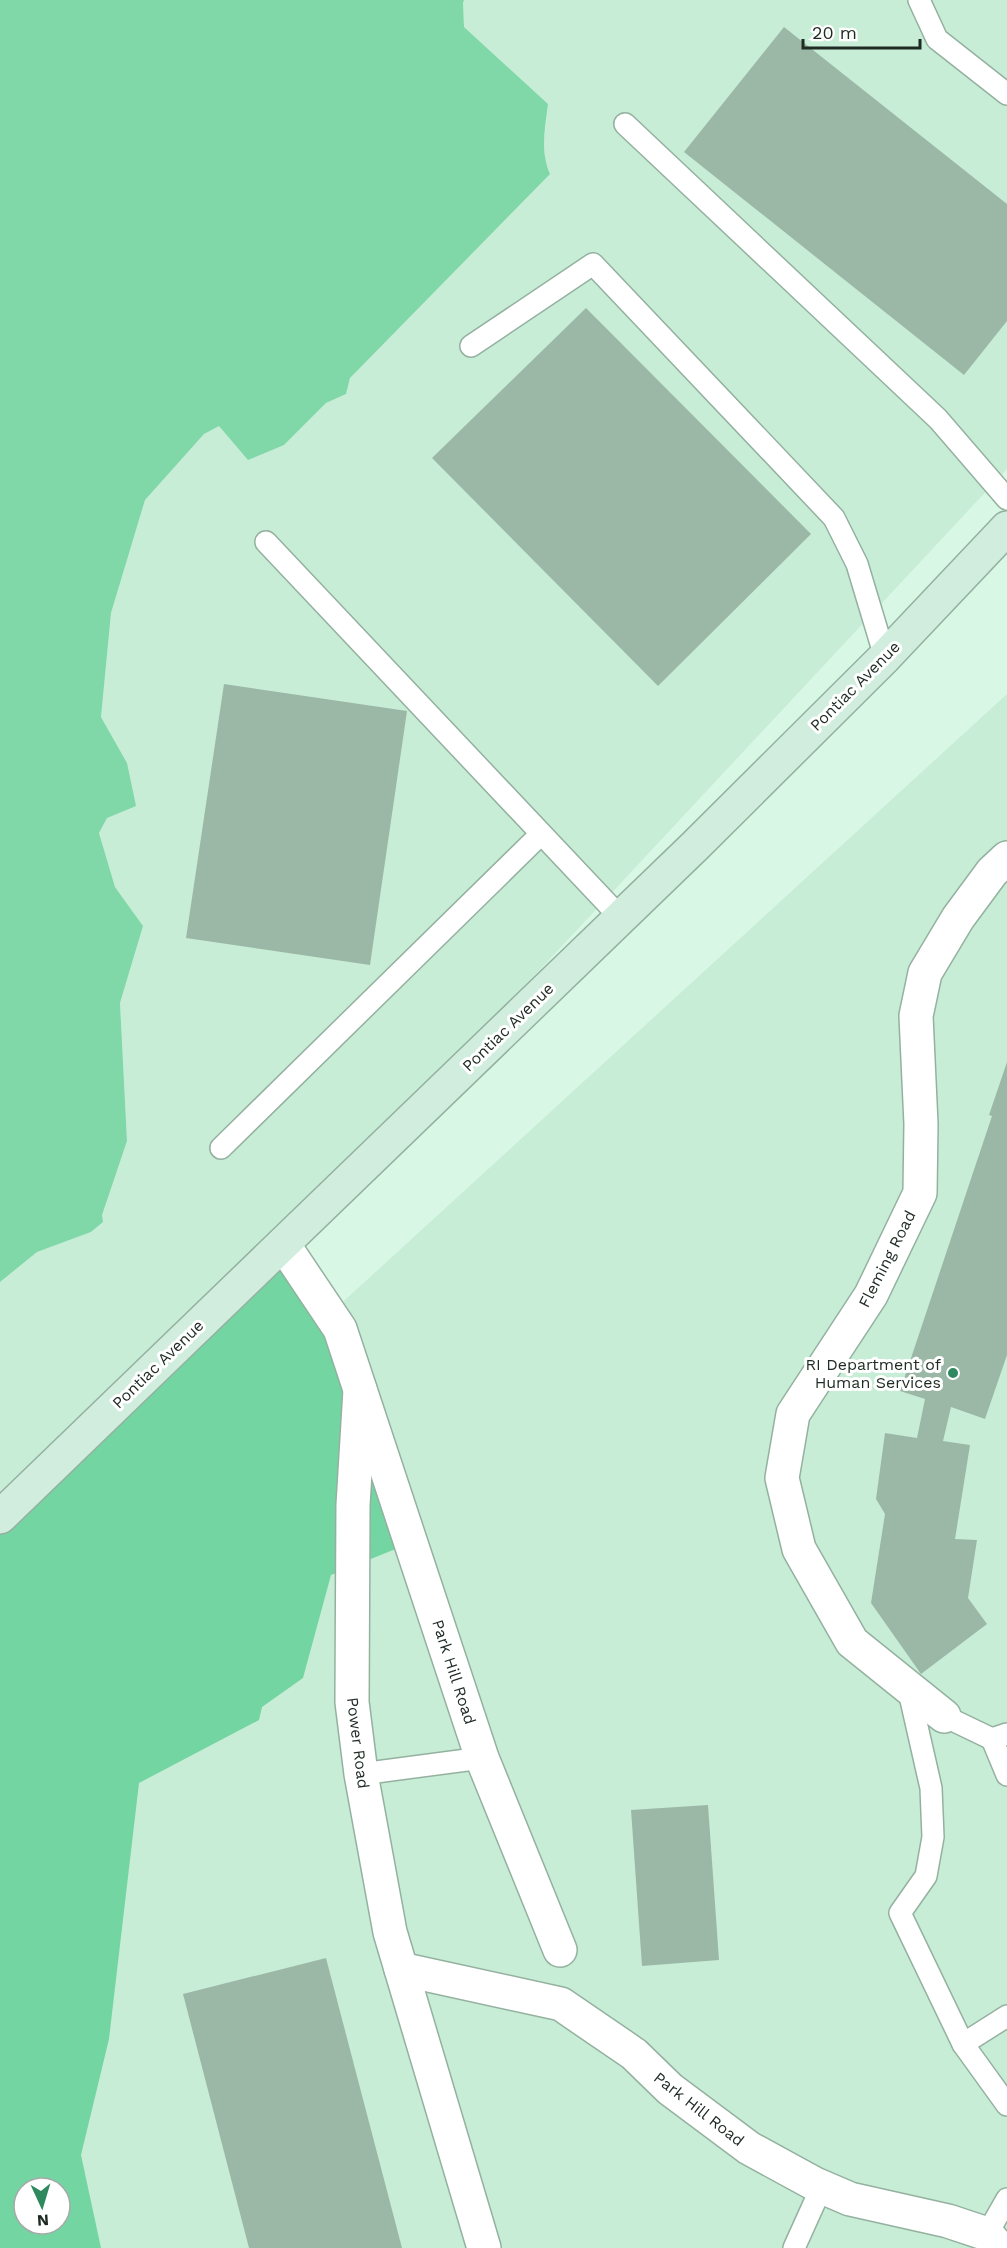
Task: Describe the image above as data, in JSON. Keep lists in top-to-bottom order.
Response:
{
  "streets": {
    "main road": ["Pontiac Avenue"],
    "street": ["Fleming Road", "Park Hill Road", "Power Road"]
  },
  "crossings": [
    ["Pontiac Avenue", "Power Road"],
    ["Park Hill Road", "Power Road"]
  ],
  "places": ["RI Department of Human Services"],
  "scale_bar": "20 m",
  "north": "bottom"
}
